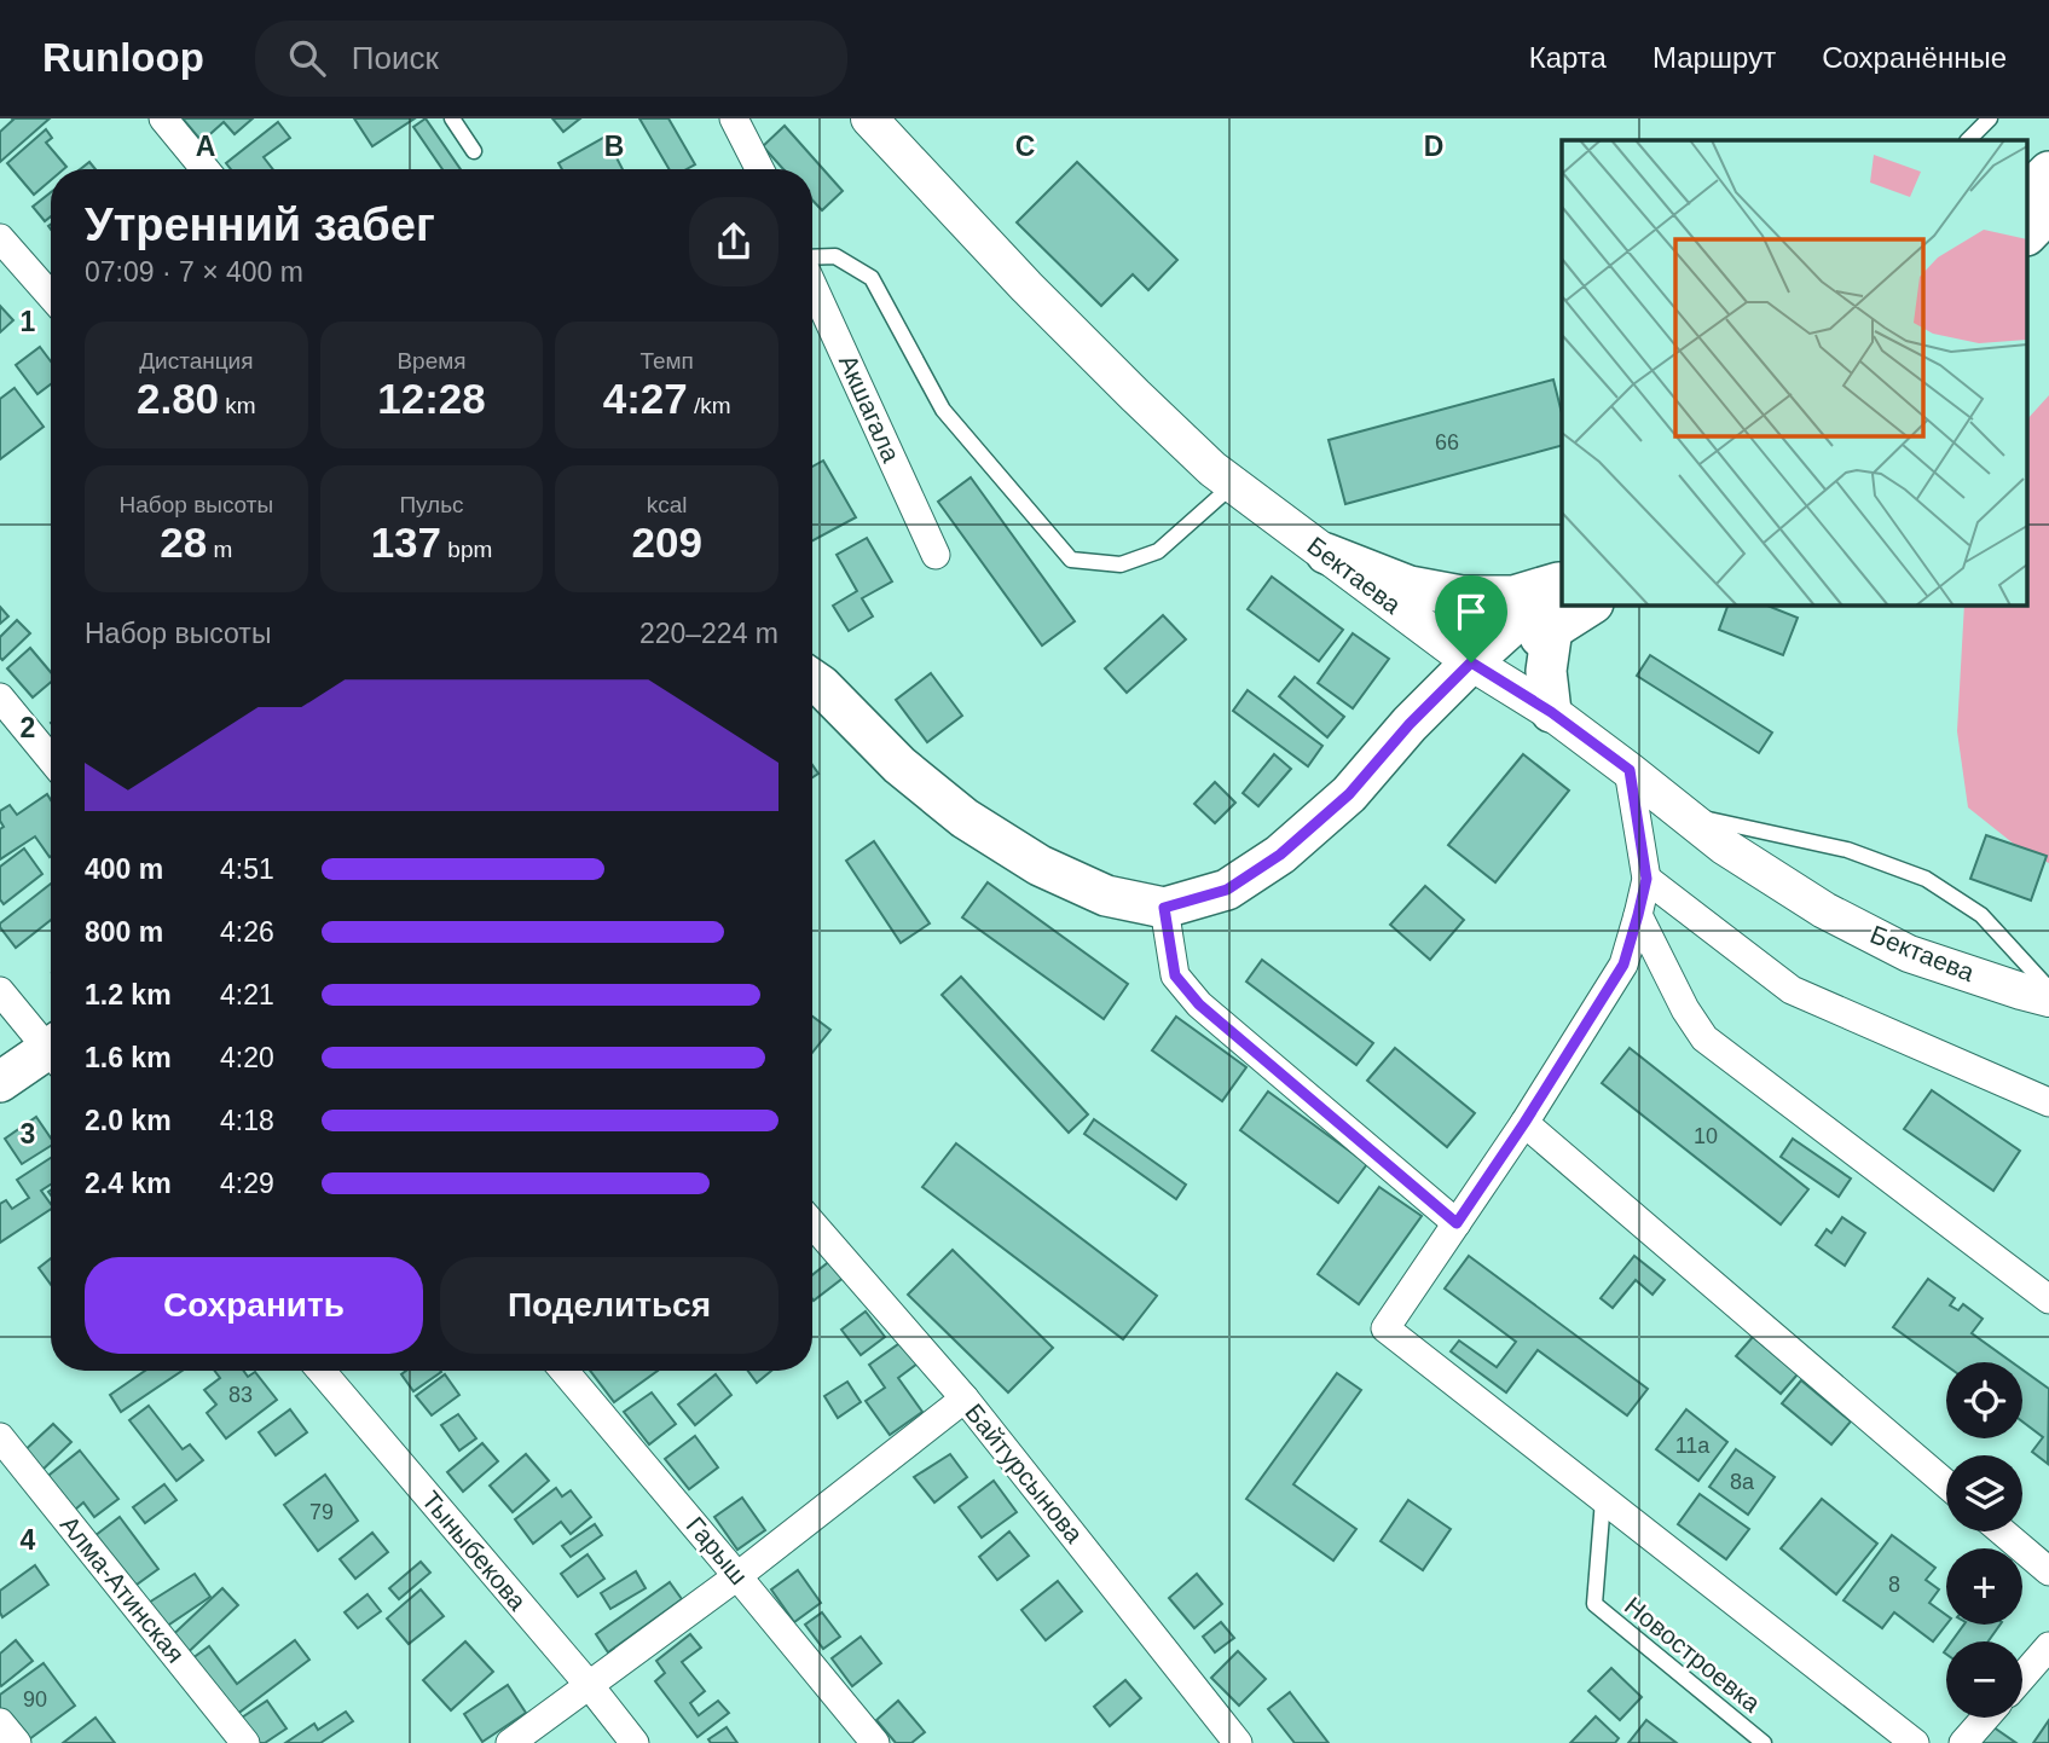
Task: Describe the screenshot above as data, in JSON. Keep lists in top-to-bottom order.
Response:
{
  "streets": {
    "street": [
      "Акшагала",
      "Бектаева",
      "Байтурсынова",
      "Тыныбекова",
      "Гарыш",
      "Алма-Атинская"
    ],
    "lane": ["Новостроевка"]
  },
  "house_numbers": [
    "66",
    "10",
    "83",
    "11а",
    "8а",
    "79",
    "8",
    "90"
  ],
  "page": {
    "header": "Runloop",
    "search": "Поиск",
    "nav": ["Карта", "Маршрут", "Сохранённые"],
    "heading": ["Утренний забег", "07:09 · 7 × 400 m"],
    "stats": [
      ["Дистанция", "2.80 km"],
      ["Время", "12:28"],
      ["Темп", "4:27 /km"],
      ["Набор высоты", "28 m"],
      ["Пульс", "137 bpm"],
      ["kcal", "209"]
    ],
    "chart": ["Набор высоты", "220–224 m"],
    "list": [
      {
        "name": "400 m",
        "note": "4:51"
      },
      {
        "name": "800 m",
        "note": "4:26"
      },
      {
        "name": "1.2 km",
        "note": "4:21"
      },
      {
        "name": "1.6 km",
        "note": "4:20"
      },
      {
        "name": "2.0 km",
        "note": "4:18"
      },
      {
        "name": "2.4 km",
        "note": "4:29"
      }
    ],
    "buttons": ["Сохранить", "Поделиться"],
    "map_buttons": ["+", "−"]
  },
  "grid": {
    "columns": [
      "A",
      "B",
      "C",
      "D"
    ],
    "rows": [
      "1",
      "2",
      "3",
      "4"
    ]
  }
}
